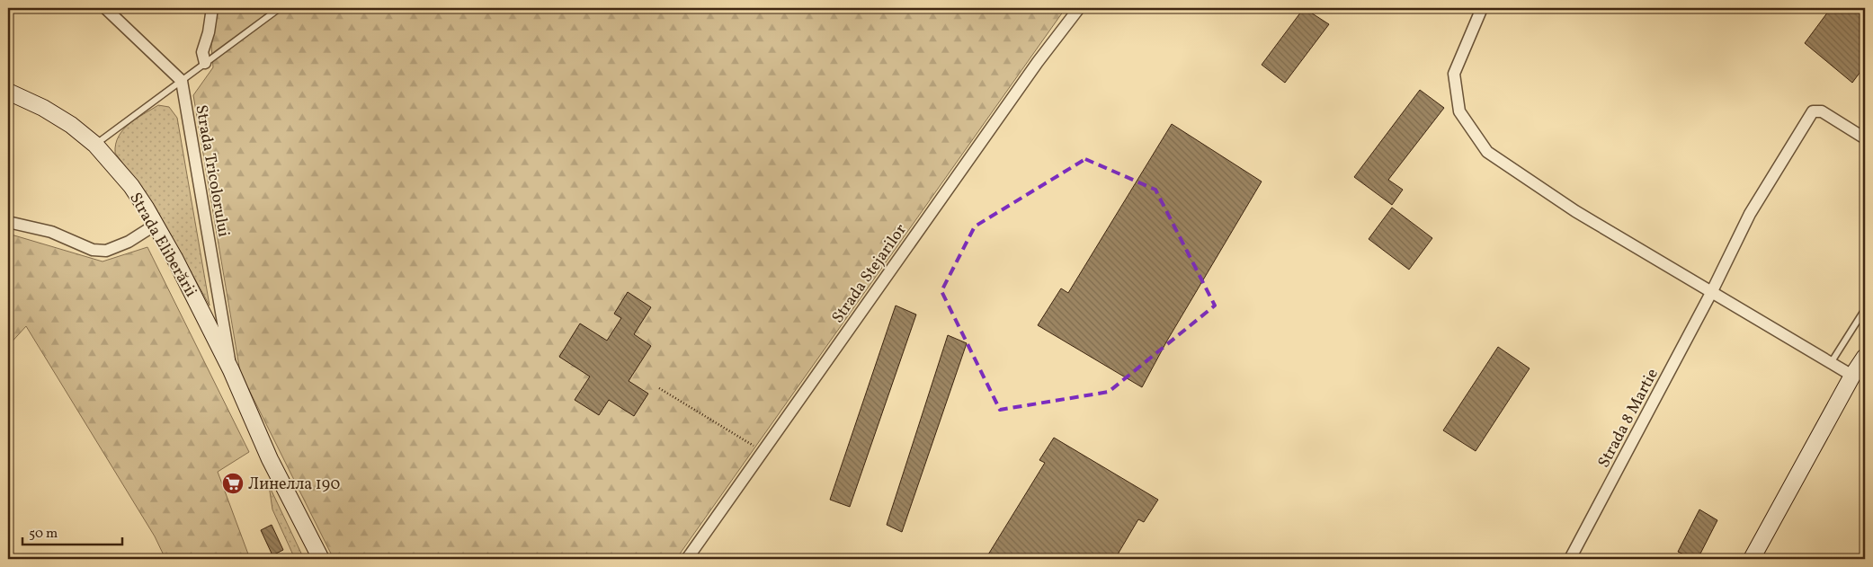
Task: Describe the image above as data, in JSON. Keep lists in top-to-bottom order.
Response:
{
  "streets": {
    "street": [
      "Strada Tricolorului",
      "Strada Eliberării",
      "Strada Stejarilor",
      "Strada 8 Martie"
    ]
  },
  "crossings": [
    ["Strada Tricolorului", "Strada Eliberării"]
  ],
  "places": {
    "supermarket": ["Линелла 190"]
  },
  "scale_bar": "50 m"
}
